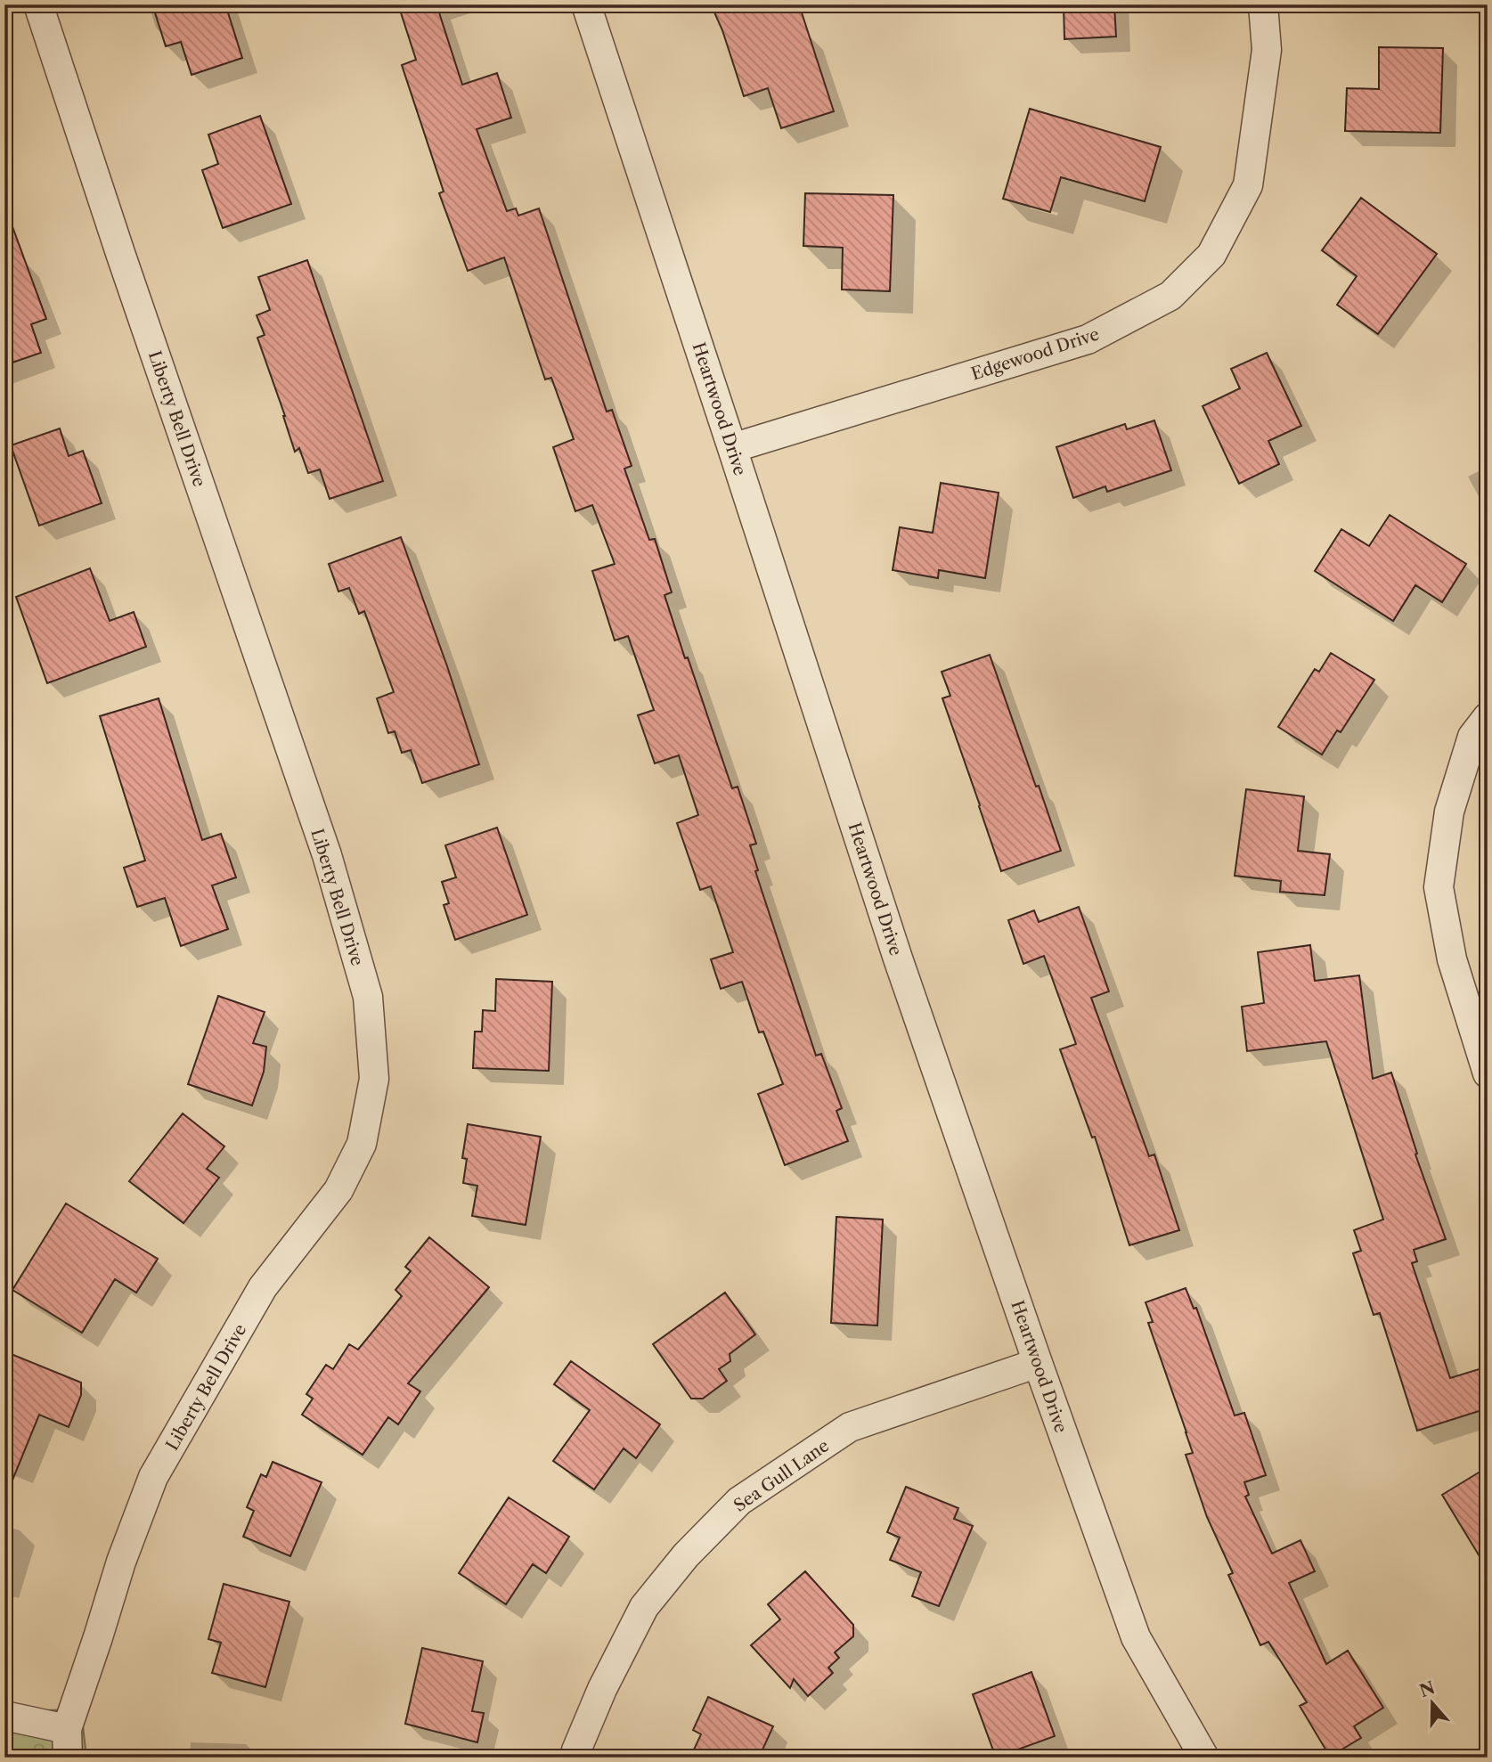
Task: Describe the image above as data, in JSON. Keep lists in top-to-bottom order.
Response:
{
  "streets": {
    "street": [
      "Edgewood Drive",
      "Heartwood Drive",
      "Liberty Bell Drive",
      "Sea Gull Lane"
    ]
  },
  "crossings": [
    ["Edgewood Drive", "Heartwood Drive"],
    ["Heartwood Drive", "Sea Gull Lane"]
  ],
  "north": "top"
}
